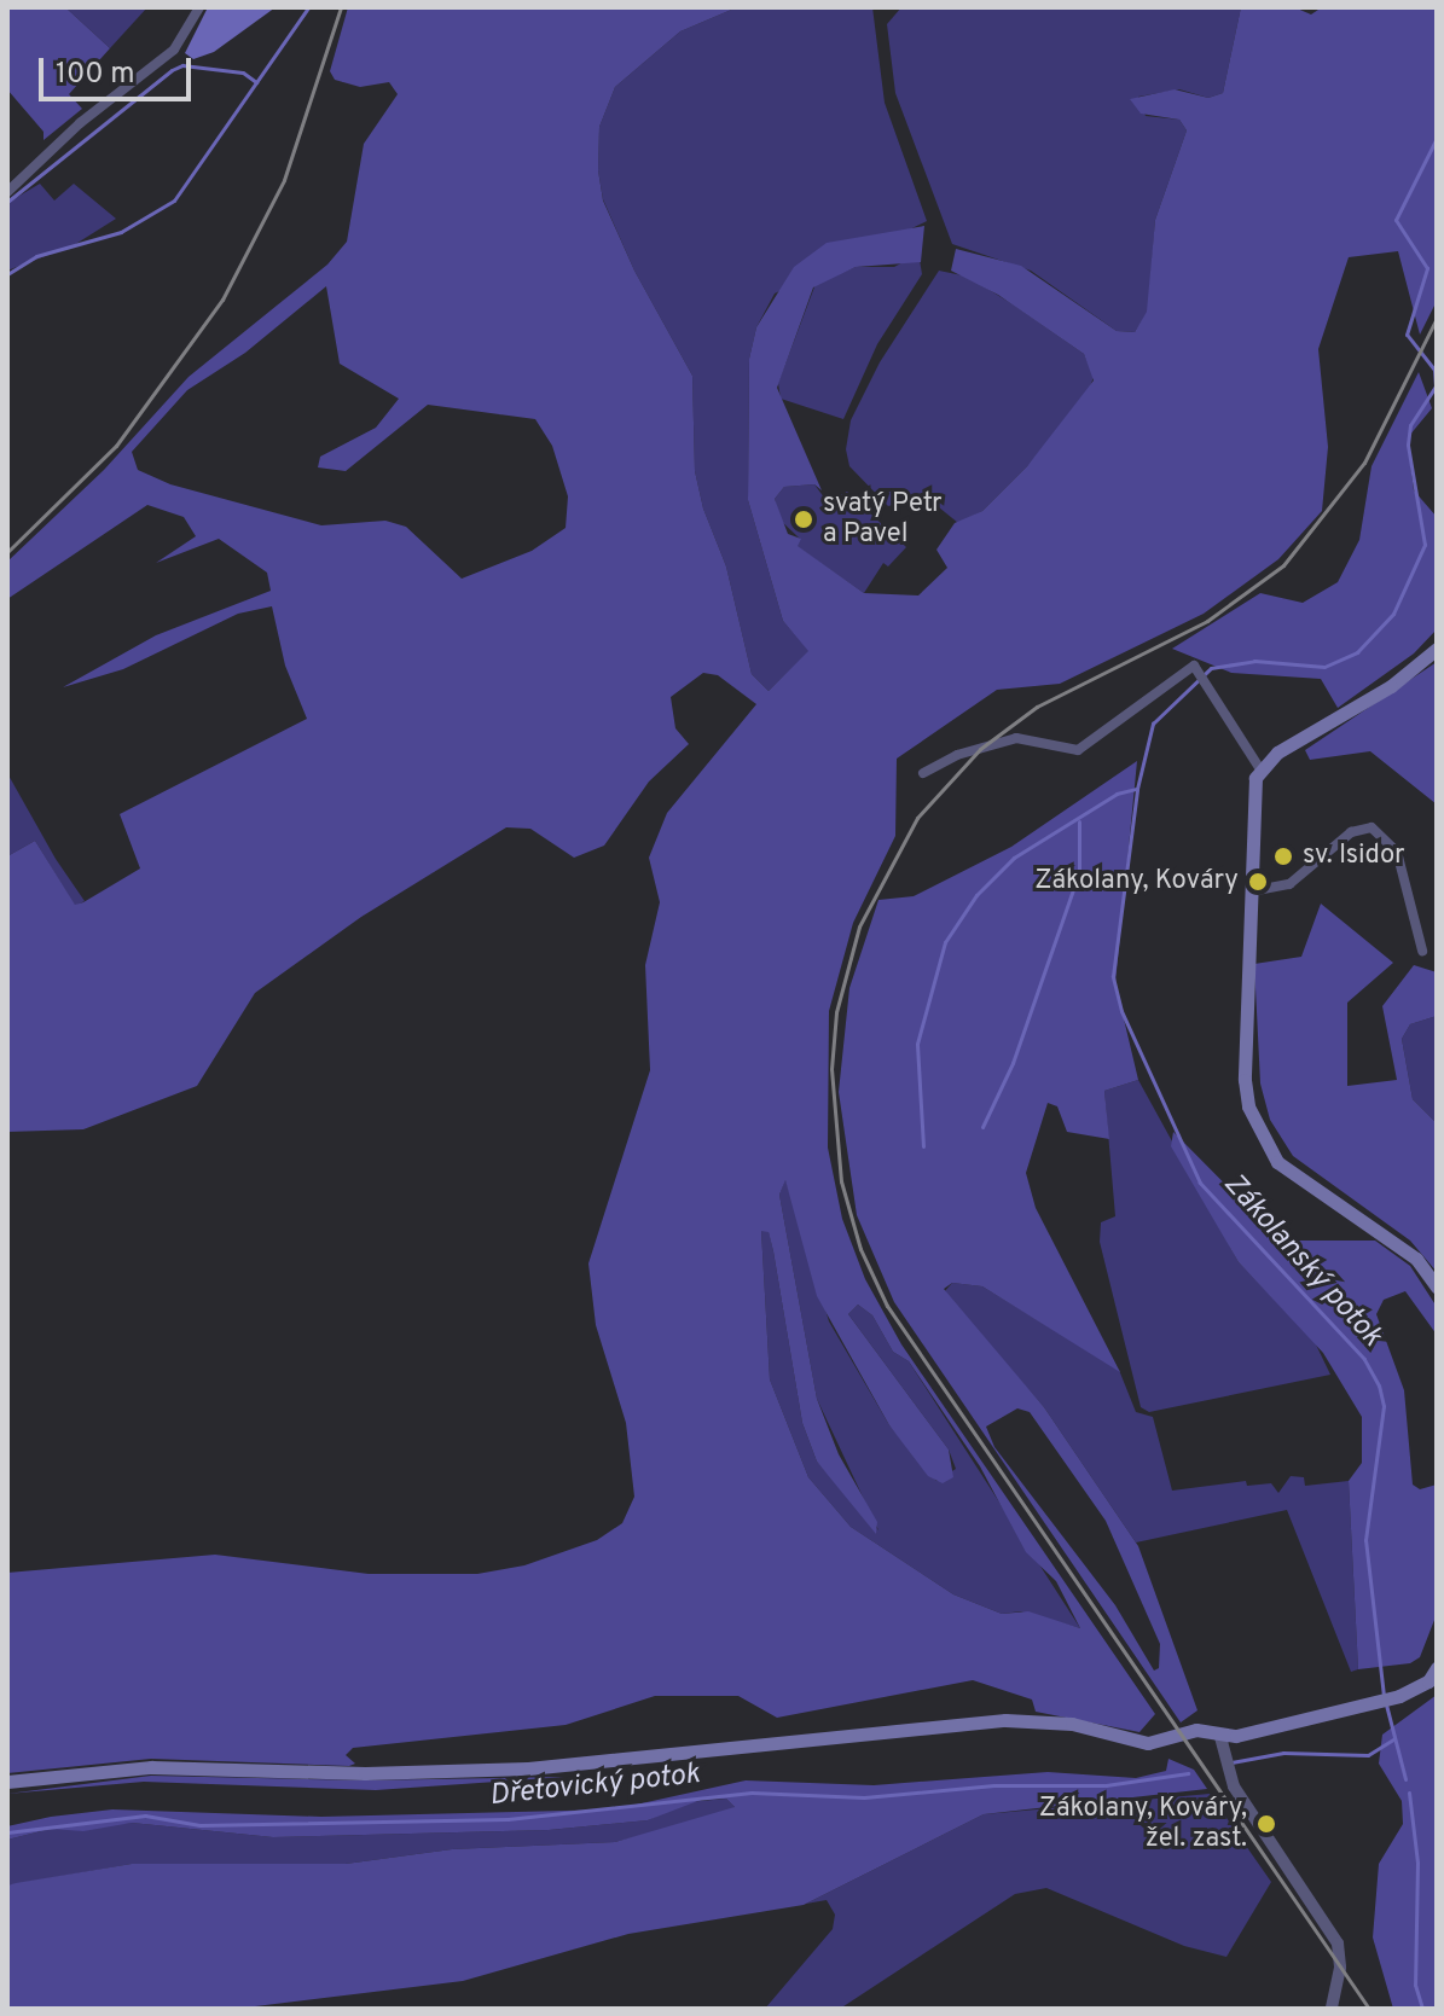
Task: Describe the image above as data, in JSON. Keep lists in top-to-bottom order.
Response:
{
  "water": ["Zákolanský potok", "Dřetovický potok"],
  "places": [
    "svatý Petr a Pavel",
    "sv. Isidor",
    "Zákolany, Kováry",
    "Zákolany, Kováry, žel. zast."
  ],
  "scale_bar": "100 m"
}
